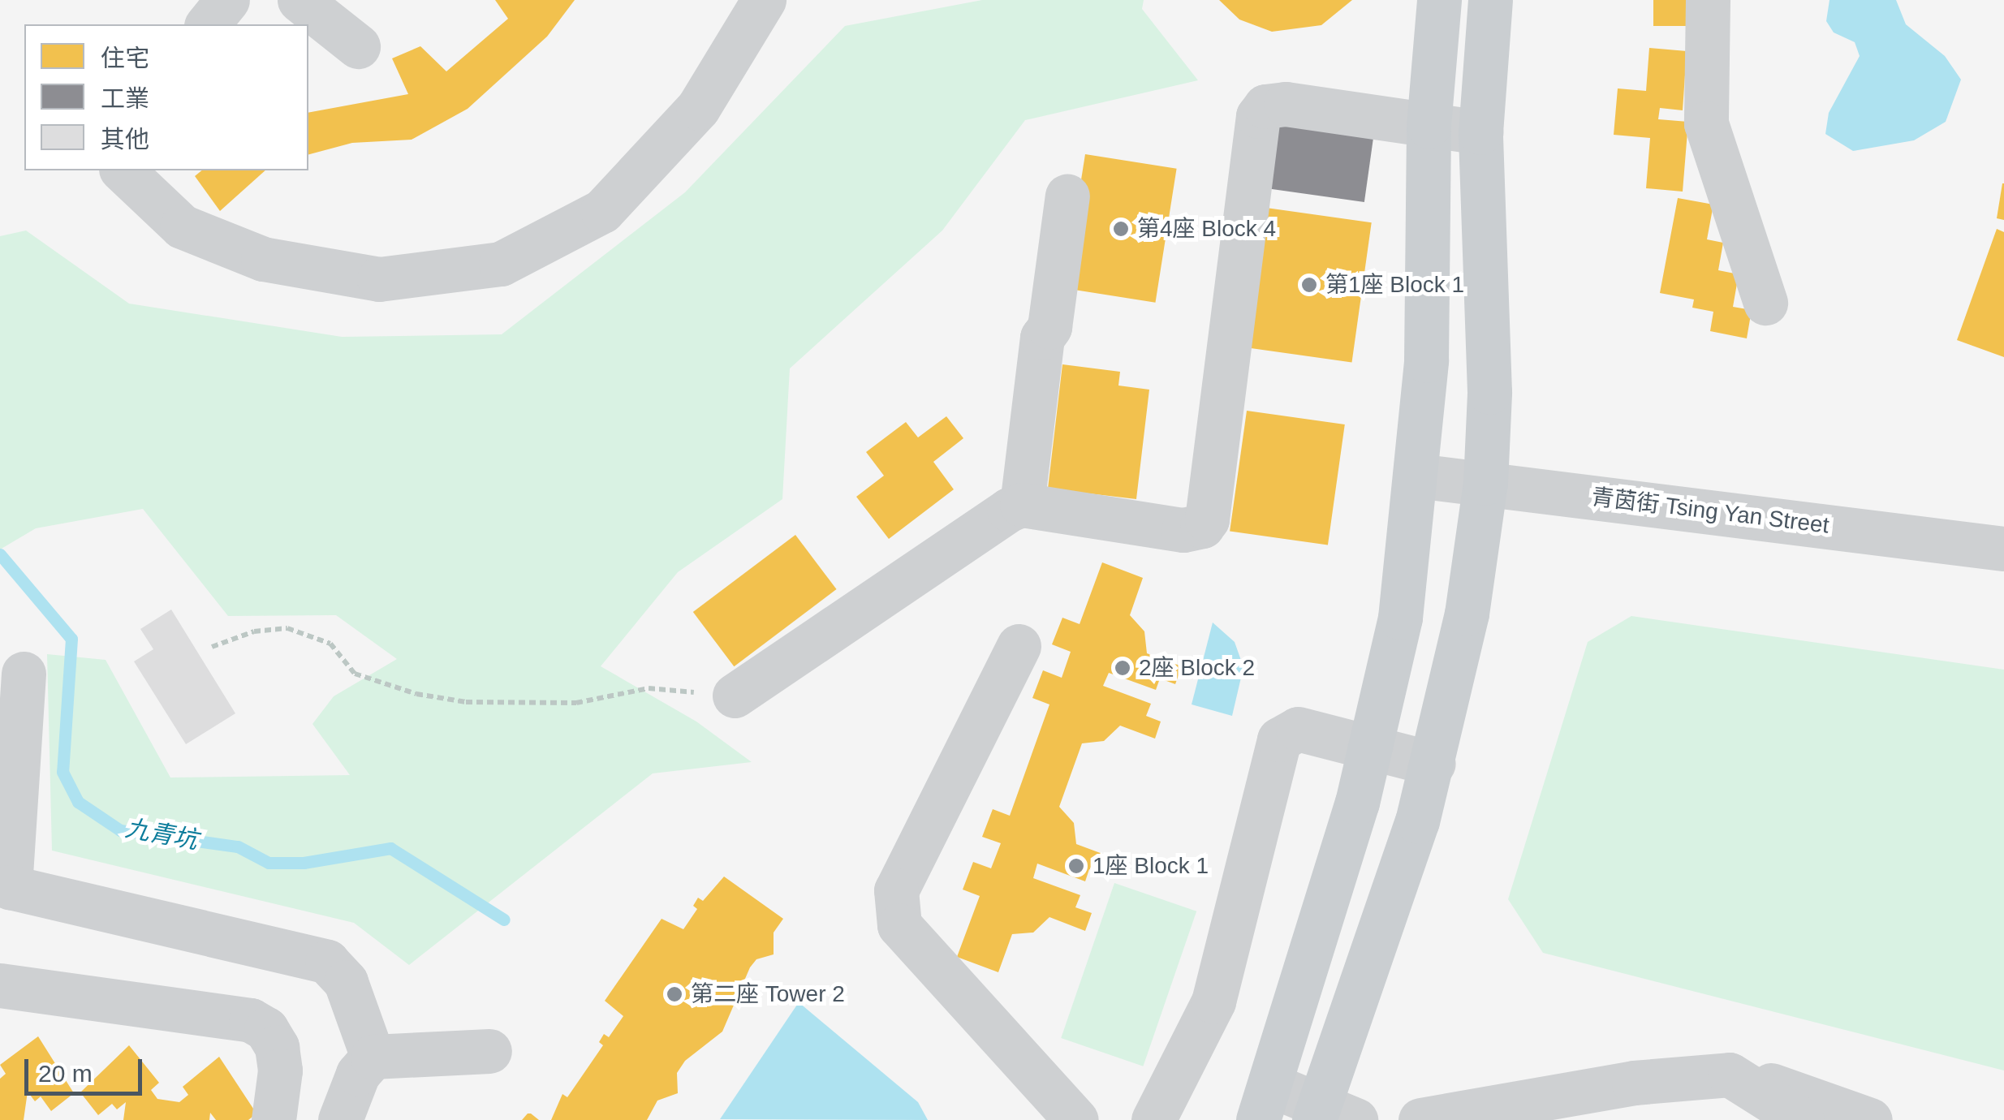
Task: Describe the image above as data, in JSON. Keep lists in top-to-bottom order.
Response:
{
  "streets": {
    "street": ["青茵街 Tsing Yan Street"]
  },
  "water": ["九青坑"],
  "places": [
    "第4座 Block 4",
    "第1座 Block 1",
    "2座 Block 2",
    "1座 Block 1",
    "第二座 Tower 2"
  ],
  "legend": ["住宅", "工業", "其他"],
  "scale_bar": "20 m"
}
